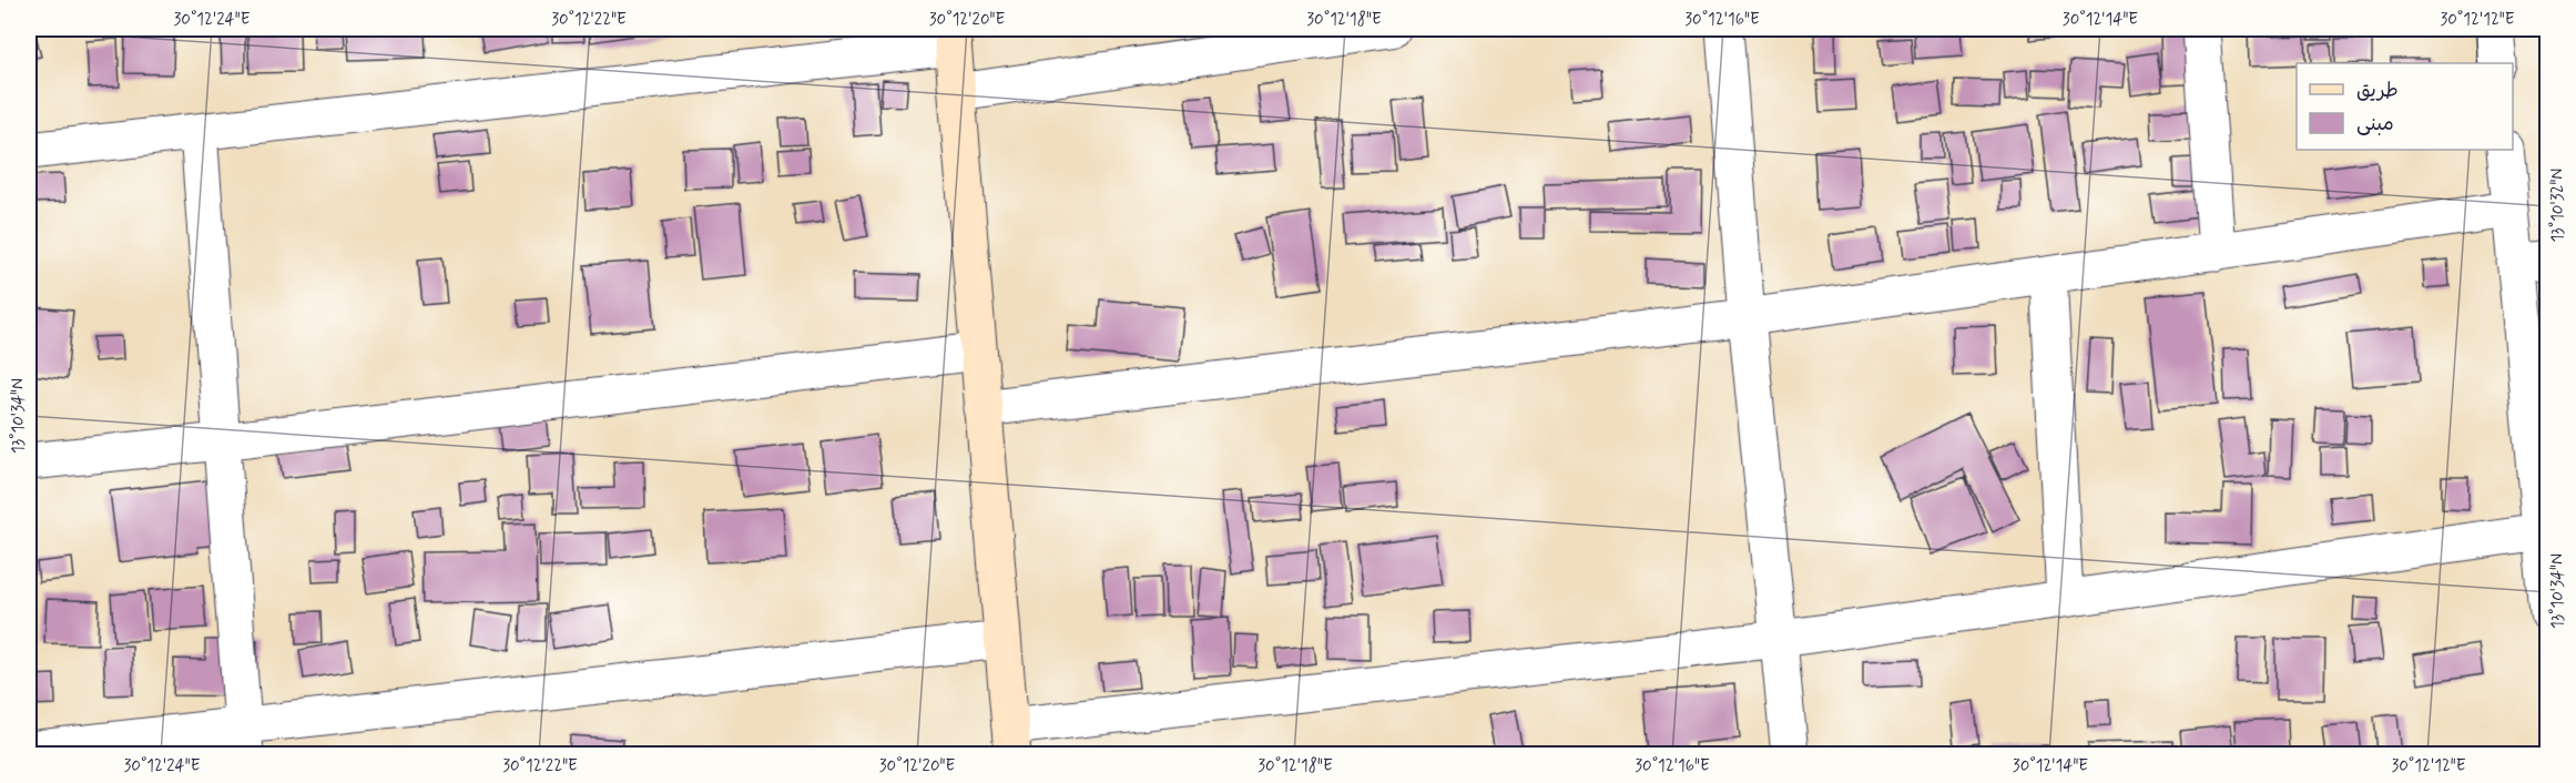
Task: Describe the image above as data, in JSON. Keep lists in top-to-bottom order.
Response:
{
  "legend": ["طريق", "مبنى"],
  "coordinates": [
    "30°12'24\"E",
    "30°12'22\"E",
    "30°12'20\"E",
    "30°12'18\"E",
    "30°12'16\"E",
    "30°12'14\"E",
    "30°12'12\"E",
    "13°10'32\"N",
    "13°10'34\"N"
  ]
}
